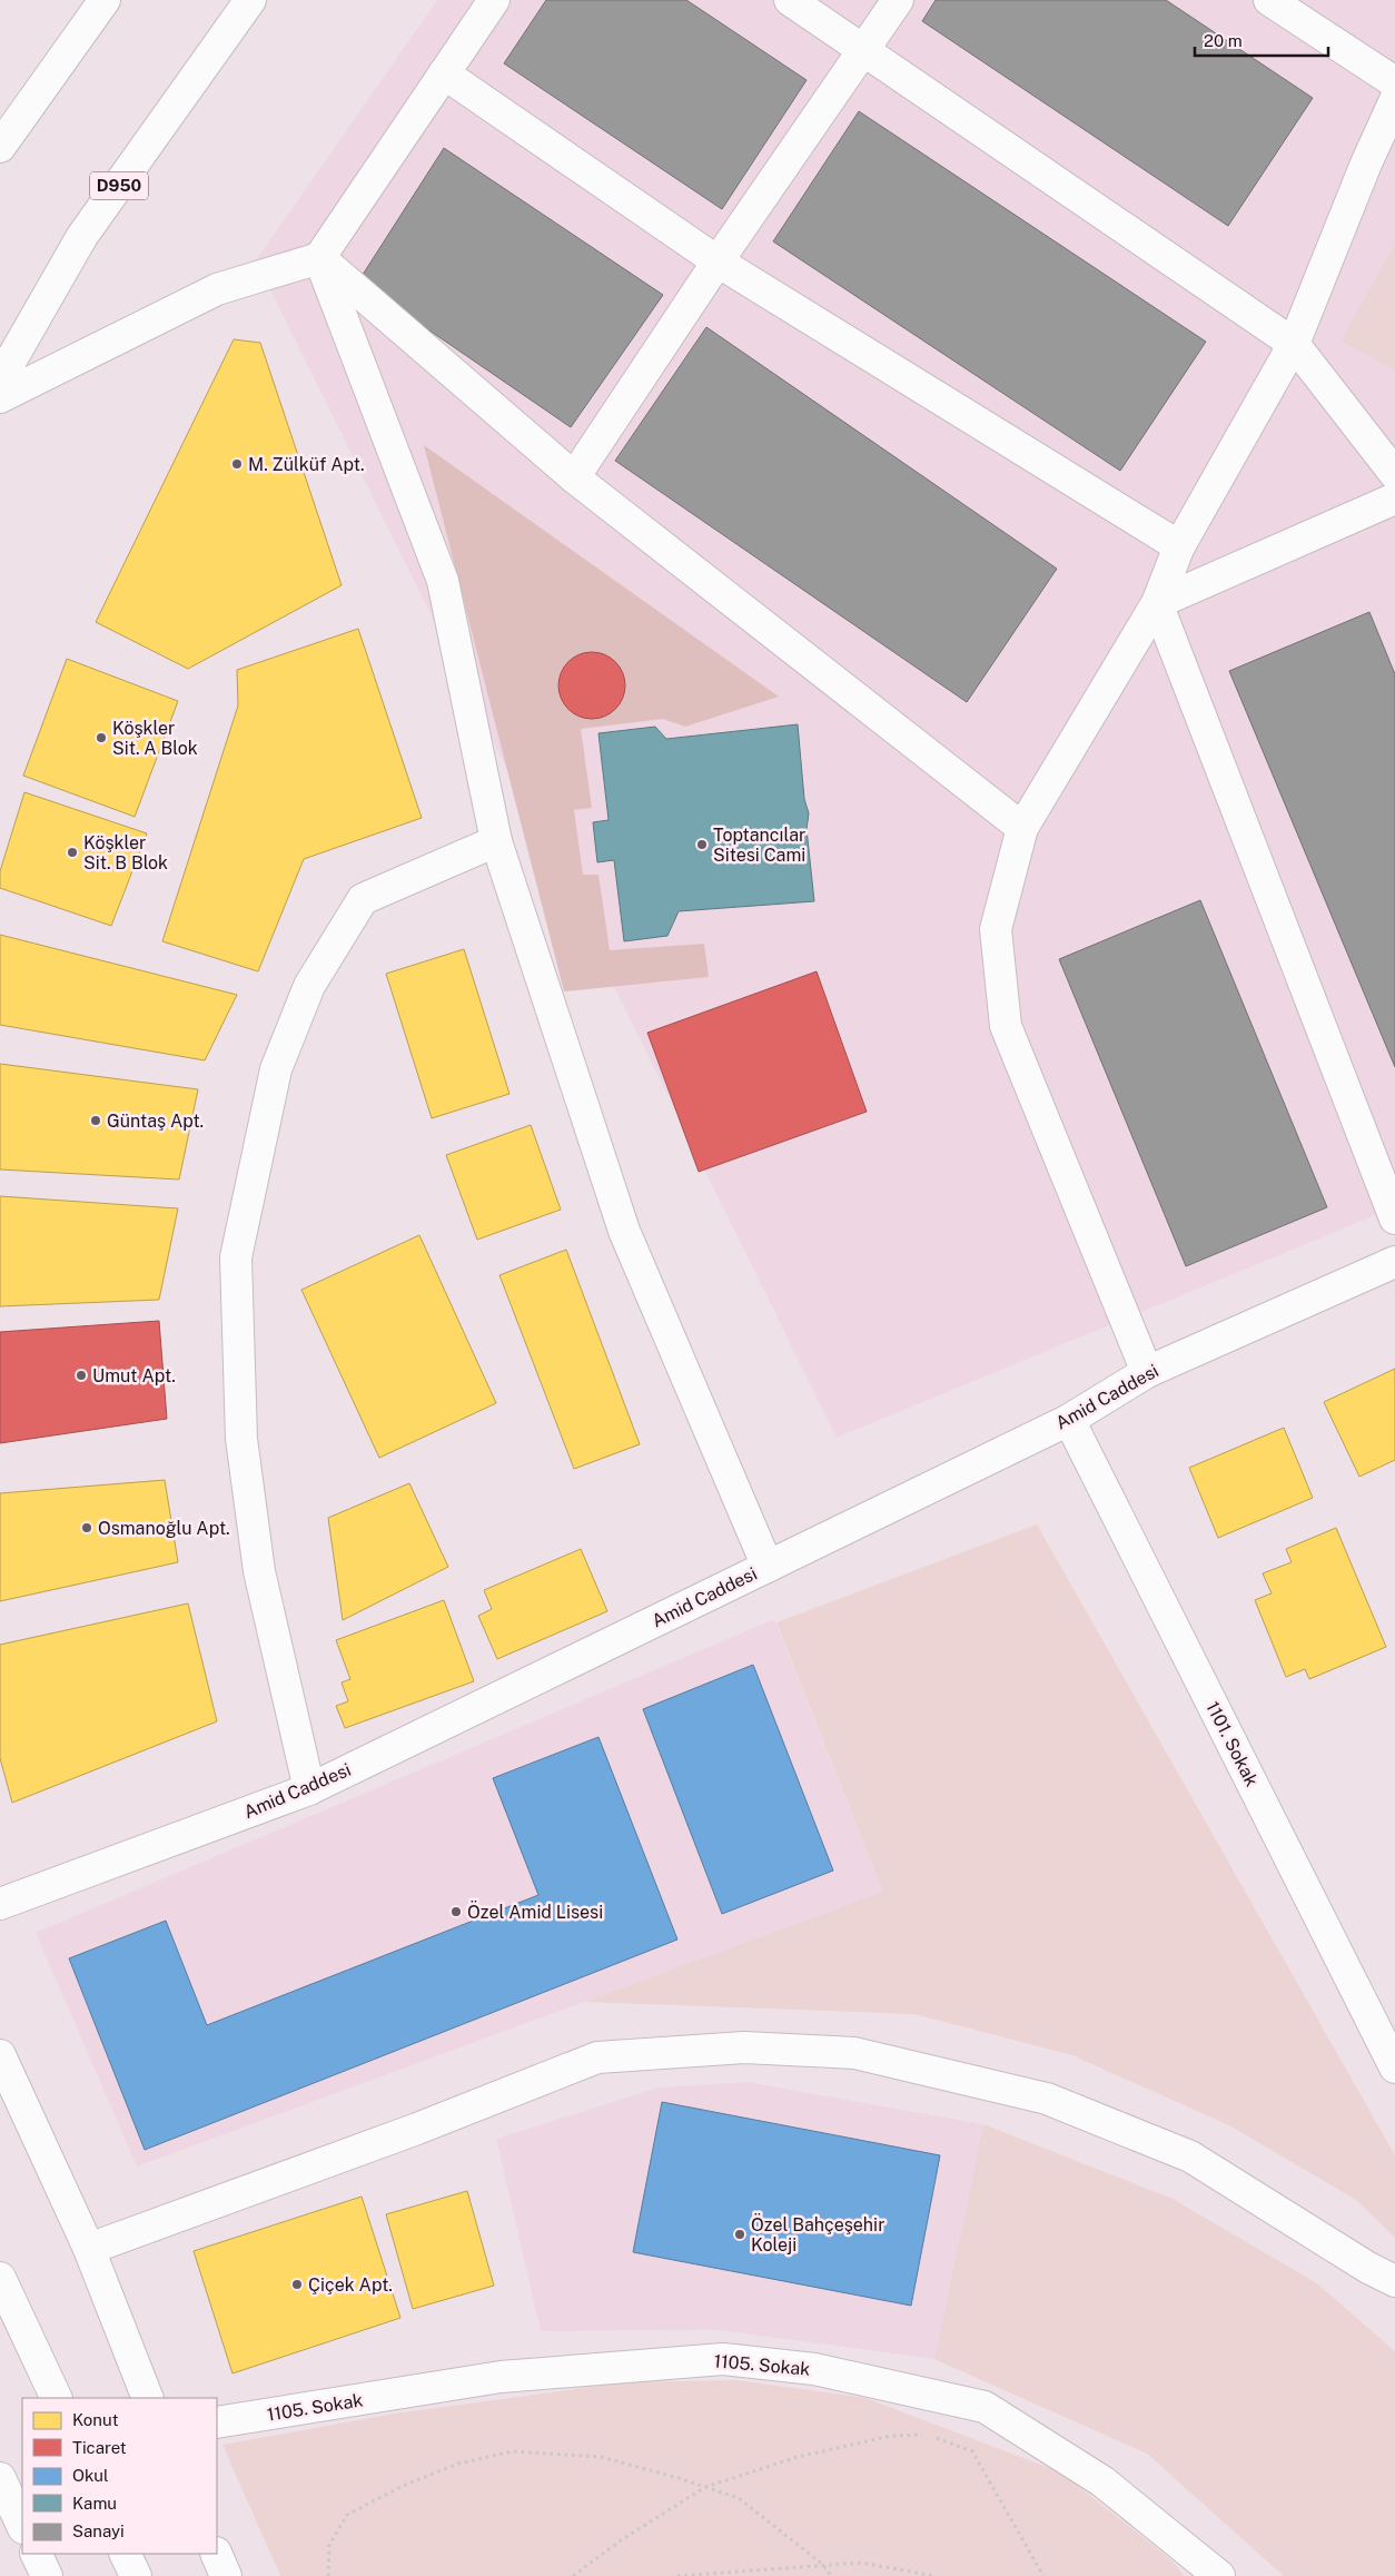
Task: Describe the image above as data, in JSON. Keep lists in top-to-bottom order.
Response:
{
  "streets": {
    "main road": [
      "D950",
      "Amid Caddesi",
      "1101. Sokak",
      "1105. Sokak"
    ]
  },
  "crossings": [
    ["Amid Caddesi", "1101. Sokak"]
  ],
  "places": [
    "M. Zülküf Apt.",
    "Köşkler Sit. A Blok",
    "Toptancılar Sitesi Cami",
    "Köşkler Sit. B Blok",
    "Güntaş Apt.",
    "Umut Apt.",
    "Osmanoğlu Apt.",
    "Özel Amid Lisesi",
    "Özel Bahçeşehir Koleji",
    "Çiçek Apt."
  ],
  "legend": [
    "Konut",
    "Ticaret",
    "Okul",
    "Kamu",
    "Sanayi"
  ],
  "scale_bar": "20 m"
}
